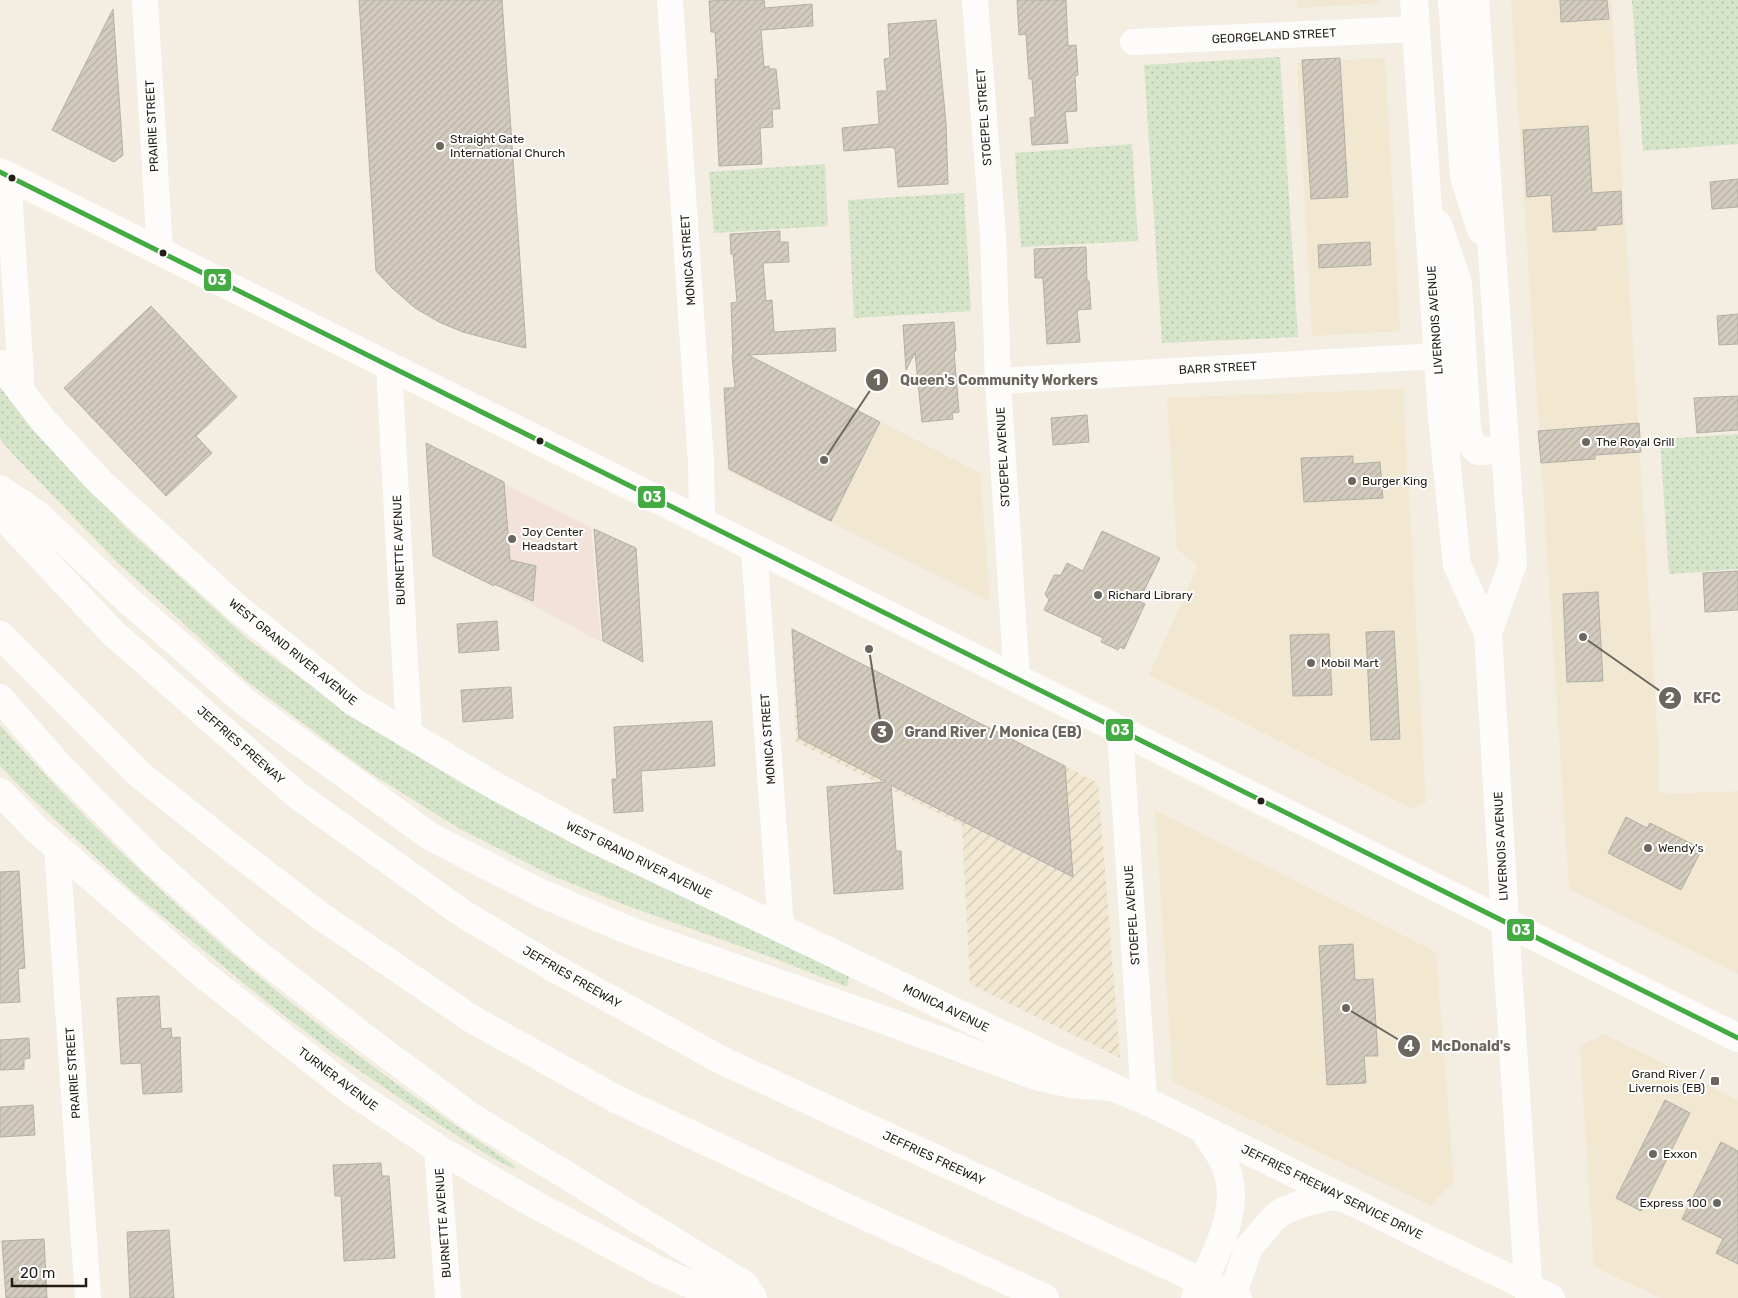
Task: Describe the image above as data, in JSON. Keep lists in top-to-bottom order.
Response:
{
  "streets": {
    "main road": [
      "LIVERNOIS AVENUE",
      "WEST GRAND RIVER AVENUE",
      "JEFFRIES FREEWAY",
      "MONICA AVENUE",
      "TURNER AVENUE",
      "JEFFRIES FREEWAY SERVICE DRIVE"
    ],
    "street": [
      "GEORGELAND STREET",
      "STOEPEL STREET",
      "PRAIRIE STREET",
      "MONICA STREET",
      "BARR STREET",
      "STOEPEL AVENUE",
      "BURNETTE AVENUE"
    ]
  },
  "crossings": [
    ["GEORGELAND STREET", "LIVERNOIS AVENUE"],
    ["STOEPEL STREET", "STOEPEL AVENUE"],
    ["PRAIRIE STREET", "TURNER AVENUE"],
    ["MONICA STREET", "WEST GRAND RIVER AVENUE"],
    ["MONICA STREET", "MONICA AVENUE"],
    ["LIVERNOIS AVENUE", "BARR STREET"],
    ["LIVERNOIS AVENUE", "JEFFRIES FREEWAY SERVICE DRIVE"],
    ["BARR STREET", "STOEPEL AVENUE"],
    ["STOEPEL AVENUE", "JEFFRIES FREEWAY SERVICE DRIVE"],
    ["BURNETTE AVENUE", "WEST GRAND RIVER AVENUE"],
    ["BURNETTE AVENUE", "TURNER AVENUE"],
    ["WEST GRAND RIVER AVENUE", "MONICA AVENUE"],
    ["MONICA AVENUE", "JEFFRIES FREEWAY SERVICE DRIVE"]
  ],
  "places": {
    "other": [
      "Straight Gate International Church",
      "The Royal Grill",
      "Queen's Community Workers",
      "Burger King",
      "Joy Center Headstart",
      "Richard Library",
      "KFC",
      "Grand River / Monica (EB)",
      "Mobil Mart",
      "Wendy's",
      "McDonald's",
      "Exxon",
      "Express 100"
    ],
    "transit": ["Grand River / Livernois (EB)"]
  },
  "lines": ["transit line 03"],
  "scale_bar": "20 m"
}
